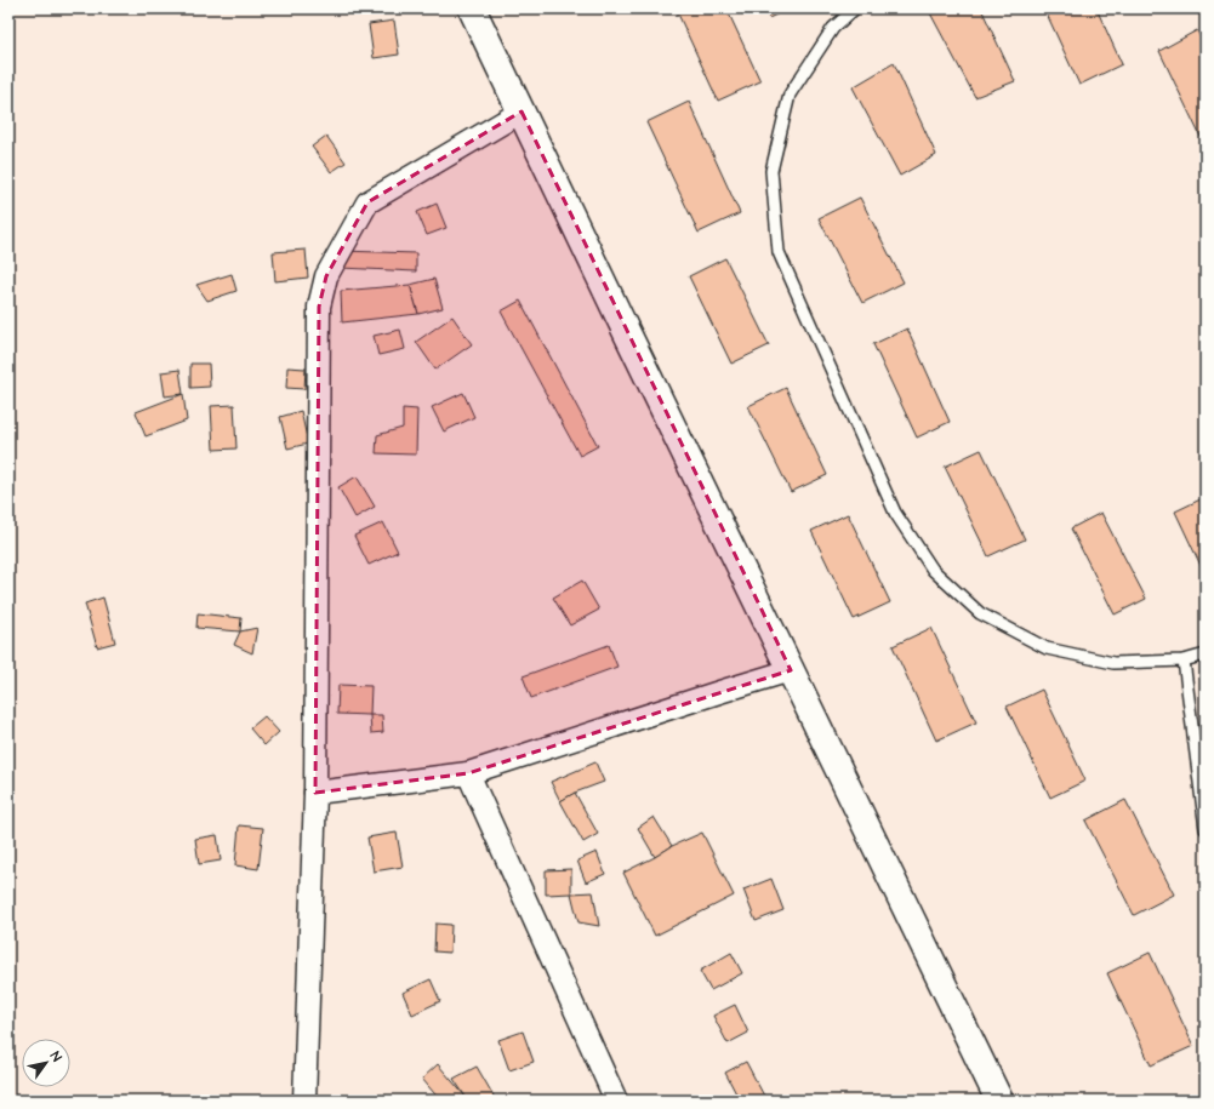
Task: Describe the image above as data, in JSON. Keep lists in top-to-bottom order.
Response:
{
  "north": "top right"
}
